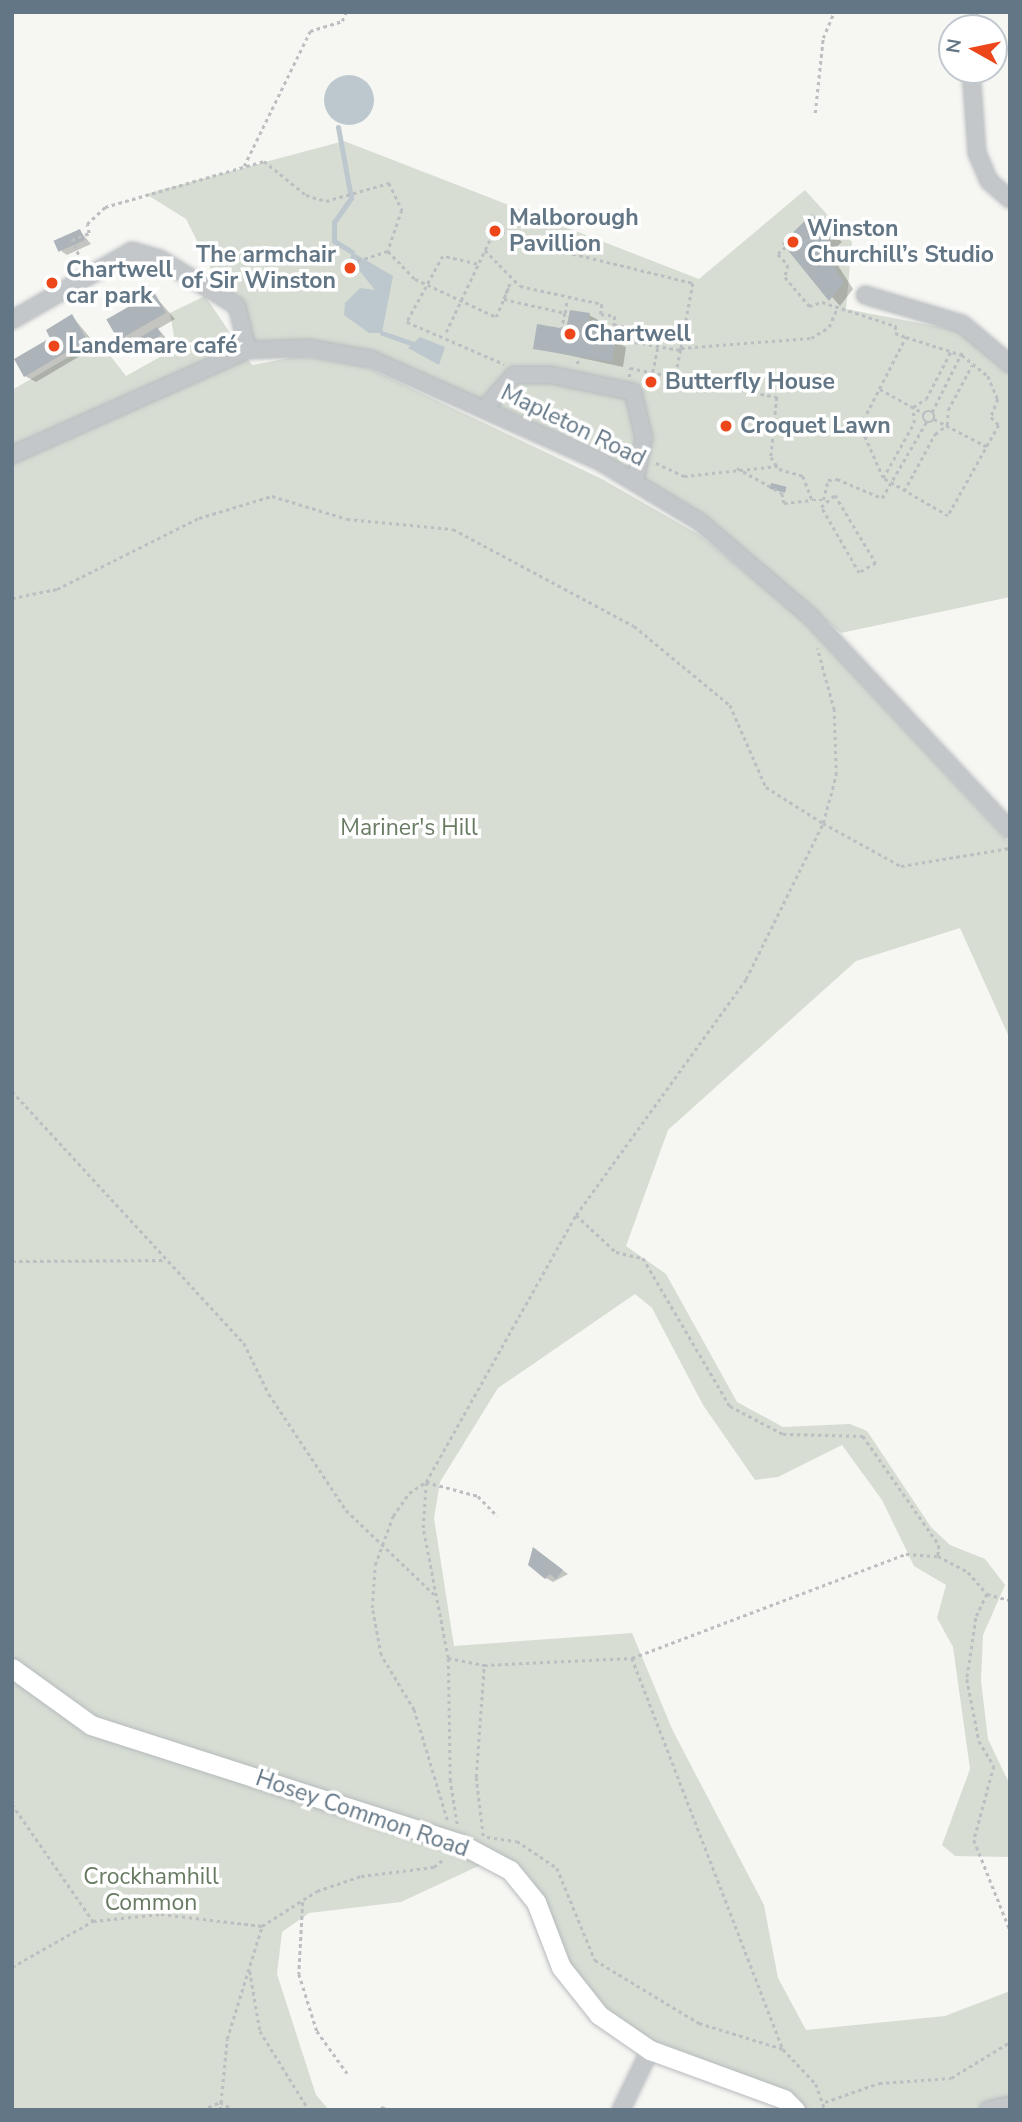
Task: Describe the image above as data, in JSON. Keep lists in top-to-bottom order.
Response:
{
  "streets": {
    "main road": ["Hosey Common Road"],
    "street": ["Mapleton Road"]
  },
  "parks": ["Mariner's Hill", "Crockhamhill Common"],
  "places": [
    "Malborough Pavillion",
    "Winston Churchill’s Studio",
    "The armchair of Sir Winston",
    "Chartwell car park",
    "Chartwell",
    "Landemare café",
    "Butterfly House",
    "Croquet Lawn"
  ],
  "north": "left"
}
